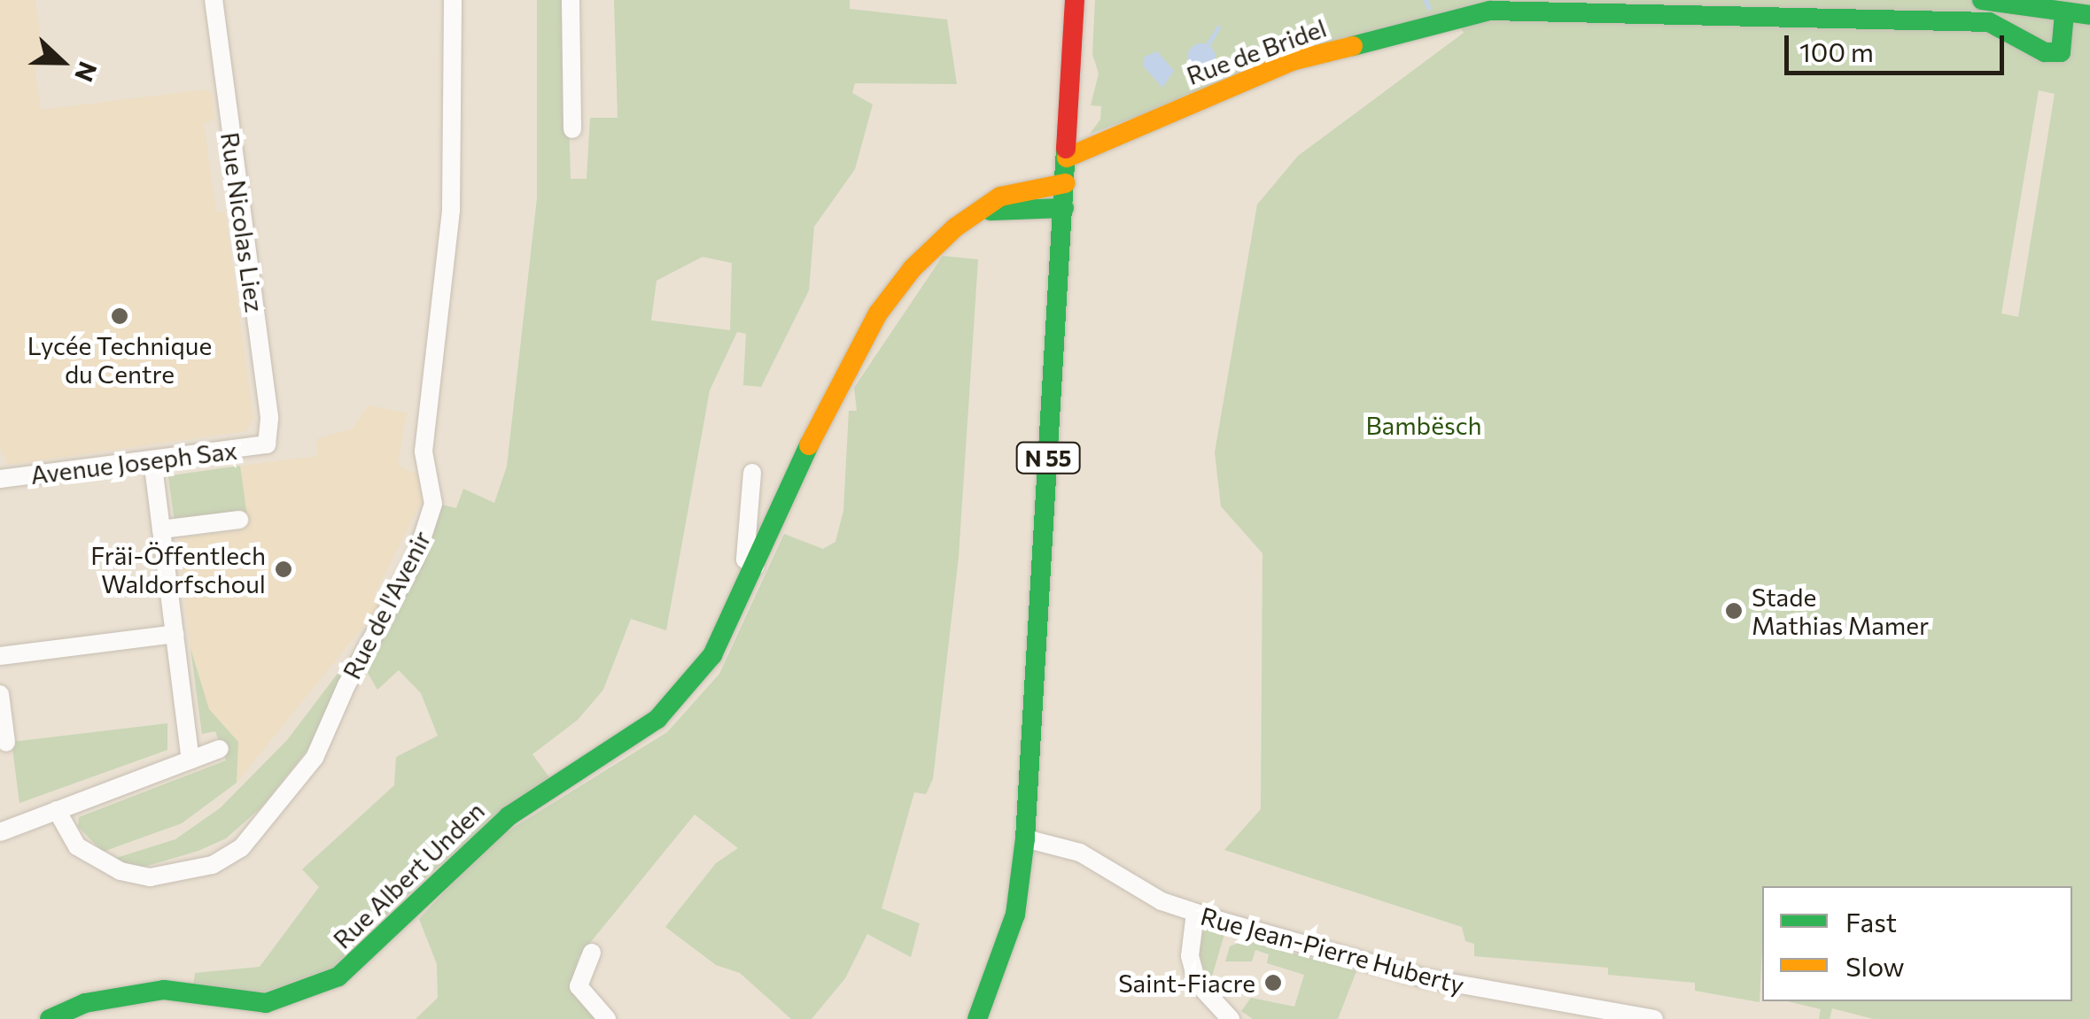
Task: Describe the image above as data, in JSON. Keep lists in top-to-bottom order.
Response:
{
  "streets": {
    "main road": ["Rue de Bridel", "N 55", "Rue Albert Unden"],
    "street": [
      "Rue Nicolas Liez",
      "Avenue Joseph Sax",
      "Rue de l'Avenir",
      "Rue Jean-Pierre Huberty"
    ]
  },
  "crossings": [
    ["Rue de Bridel", "N 55"],
    ["Rue Nicolas Liez", "Avenue Joseph Sax"],
    ["N 55", "Rue Albert Unden"],
    ["N 55", "Rue Jean-Pierre Huberty"]
  ],
  "parks": ["Bambësch"],
  "places": [
    "Lycée Technique du Centre",
    "Fräi-Öffentlech Waldorfschoul",
    "Stade Mathias Mamer",
    "Saint-Fiacre"
  ],
  "legend": ["Fast", "Slow"],
  "scale_bar": "100 m",
  "north": "right"
}
